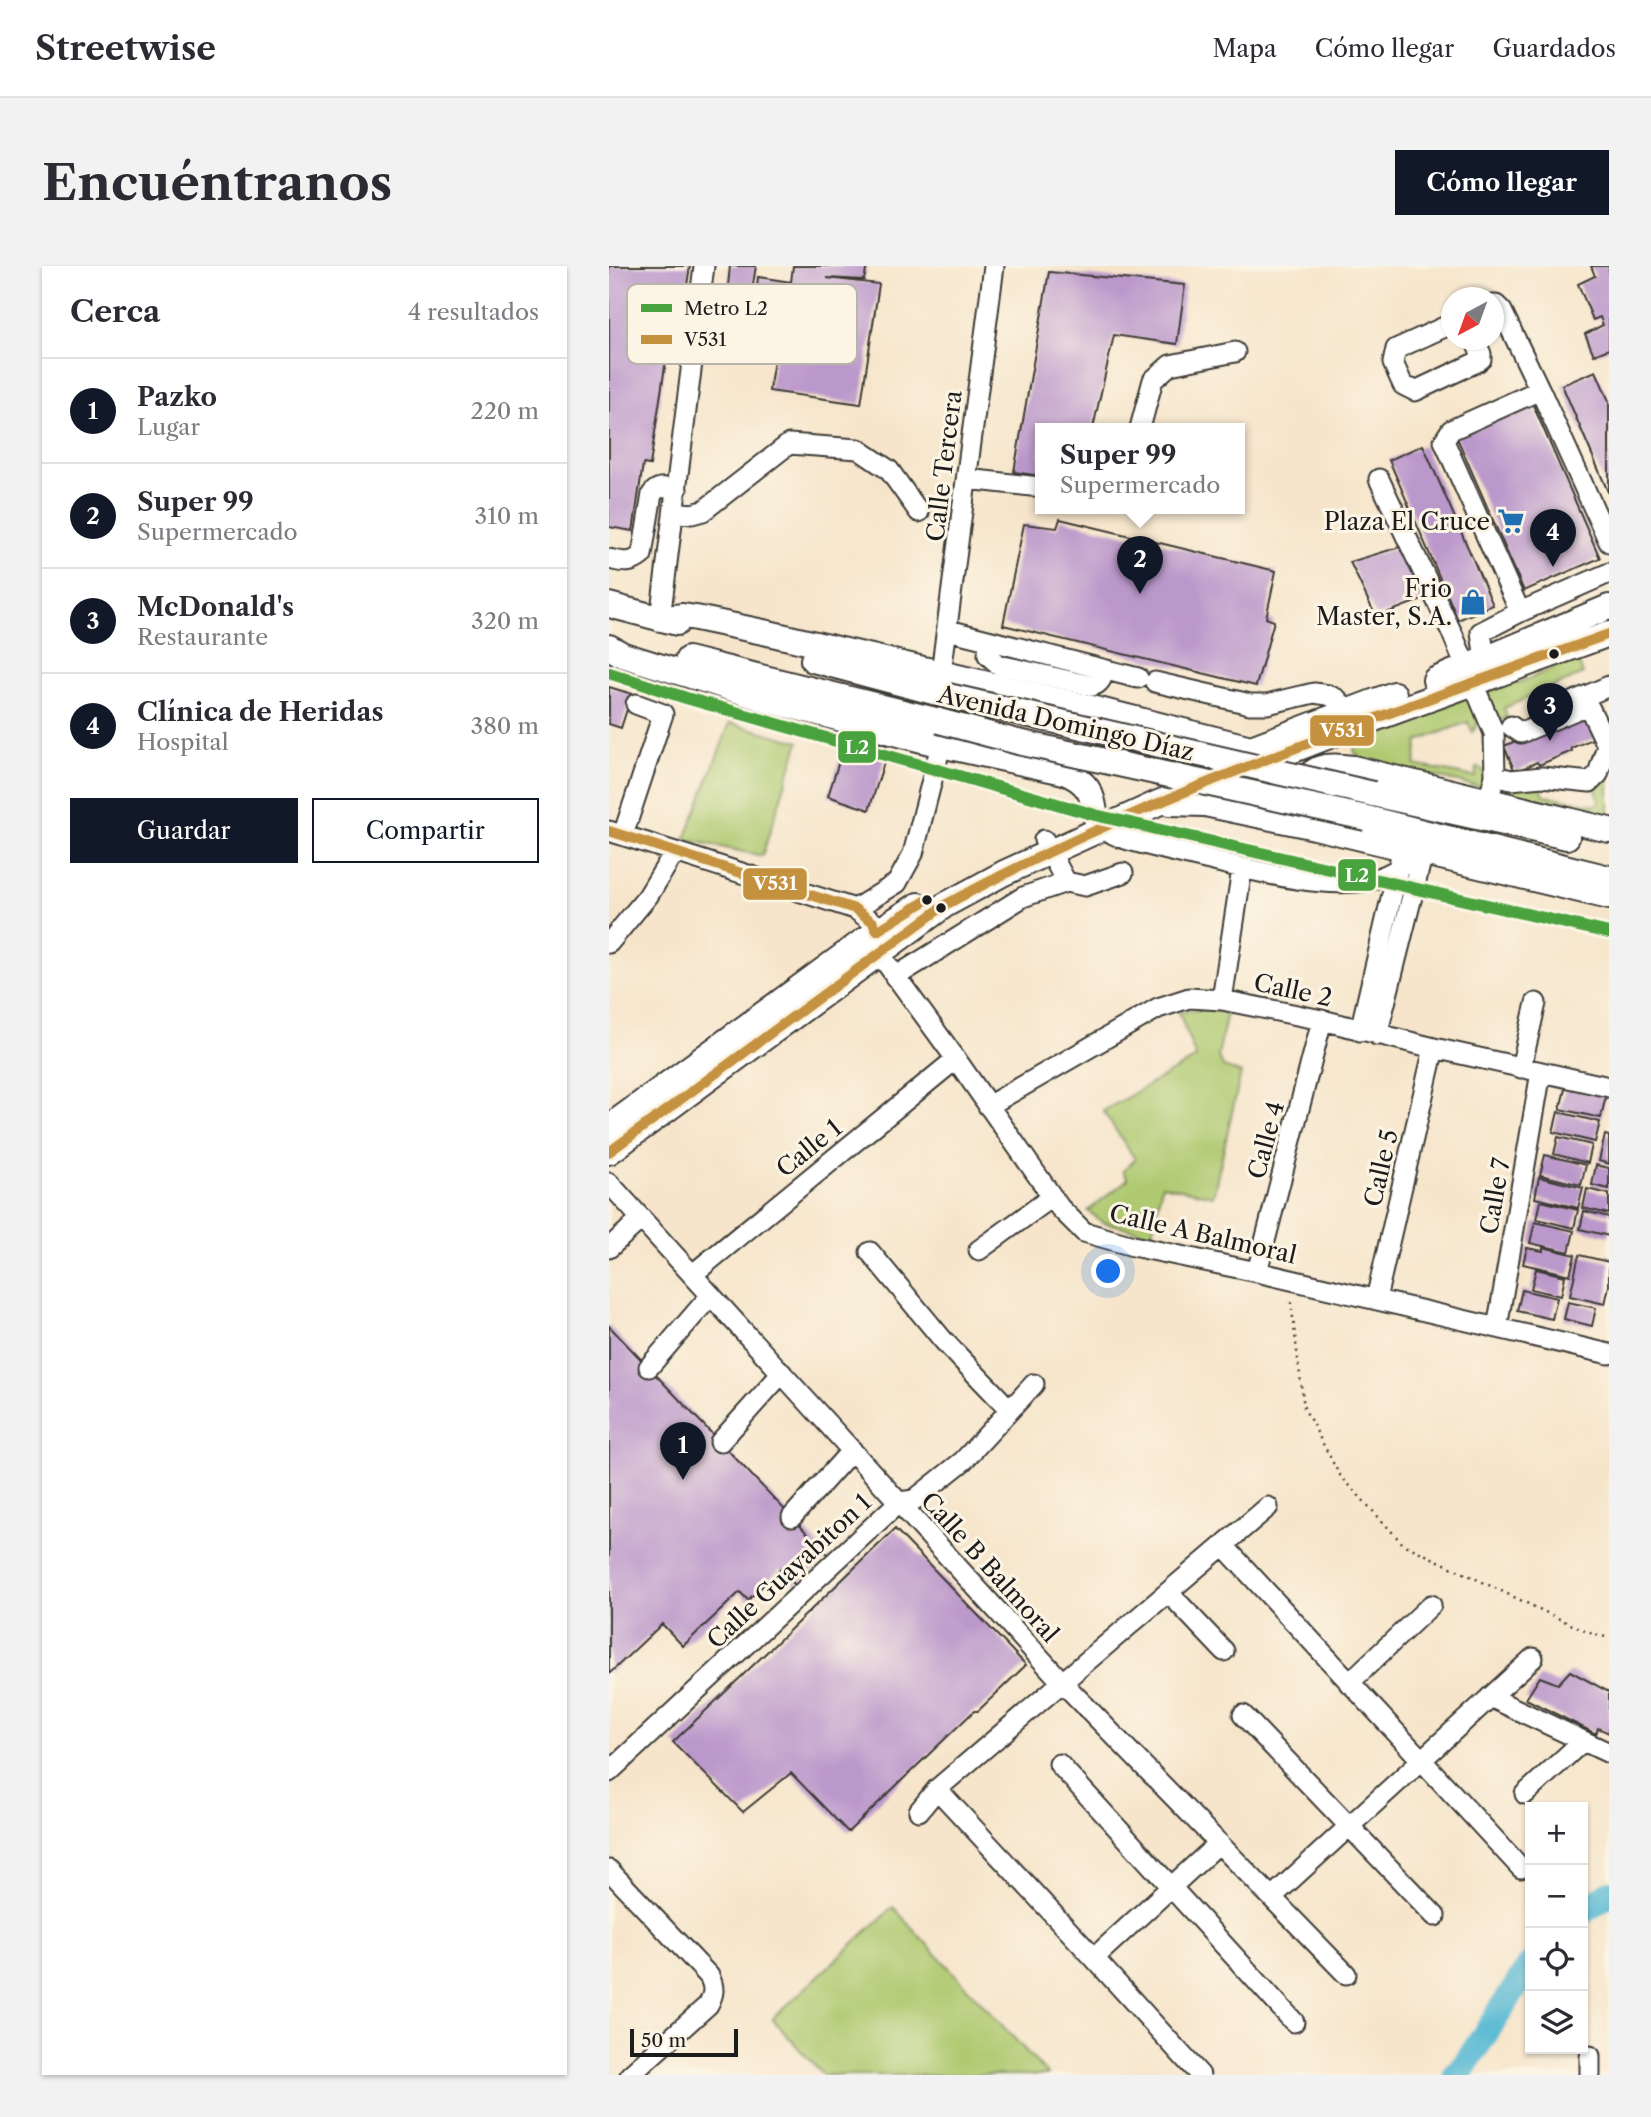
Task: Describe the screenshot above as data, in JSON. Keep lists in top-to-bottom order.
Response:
{
  "streets": {
    "main road": ["Avenida Domingo Díaz"],
    "street": [
      "Calle Tercera",
      "Calle 2",
      "Calle 4",
      "Calle 1",
      "Calle 5",
      "Calle 7",
      "Calle A Balmoral",
      "Calle B Balmoral",
      "Calle Guayabiton 1"
    ]
  },
  "crossings": [
    ["Calle Tercera", "Avenida Domingo Díaz"],
    ["Calle 2", "Calle 4"],
    ["Calle 2", "Calle 5"],
    ["Calle 2", "Calle 7"],
    ["Calle 2", "Calle A Balmoral"],
    ["Calle 4", "Calle A Balmoral"],
    ["Calle 1", "Calle A Balmoral"],
    ["Calle 1", "Calle B Balmoral"],
    ["Calle 5", "Calle A Balmoral"],
    ["Calle 7", "Calle A Balmoral"],
    ["Calle B Balmoral", "Calle Guayabiton 1"]
  ],
  "places": {
    "supermarket": ["Plaza El Cruce"],
    "shop": ["Frio Master, S.A."]
  },
  "lines": ["transit line V531", "metro line L2"],
  "legend": ["Metro L2", "V531"],
  "scale_bar": "50 m",
  "north": "bottom left",
  "page": {
    "header": "Streetwise",
    "nav": ["Mapa", "Cómo llegar", "Guardados"],
    "buttons": [
      "Cómo llegar",
      ["Guardar", "Compartir"]
    ],
    "title": "Encuéntranos",
    "heading": ["Cerca", "4 resultados"],
    "list": [
      {
        "mark": "1",
        "name": "Pazko",
        "note": "Lugar",
        "value": "220 m"
      },
      {
        "mark": "2",
        "name": "Super 99",
        "note": "Supermercado",
        "value": "310 m"
      },
      {
        "mark": "3",
        "name": "McDonald's",
        "note": "Restaurante",
        "value": "320 m"
      },
      {
        "mark": "4",
        "name": "Clínica de Heridas",
        "note": "Hospital",
        "value": "380 m"
      }
    ],
    "popup": ["Super 99", "Supermercado"],
    "pins": [
      "4",
      "2",
      "3",
      "1"
    ],
    "map_buttons": ["+", "−"],
    "scale": "50 m"
  }
}
